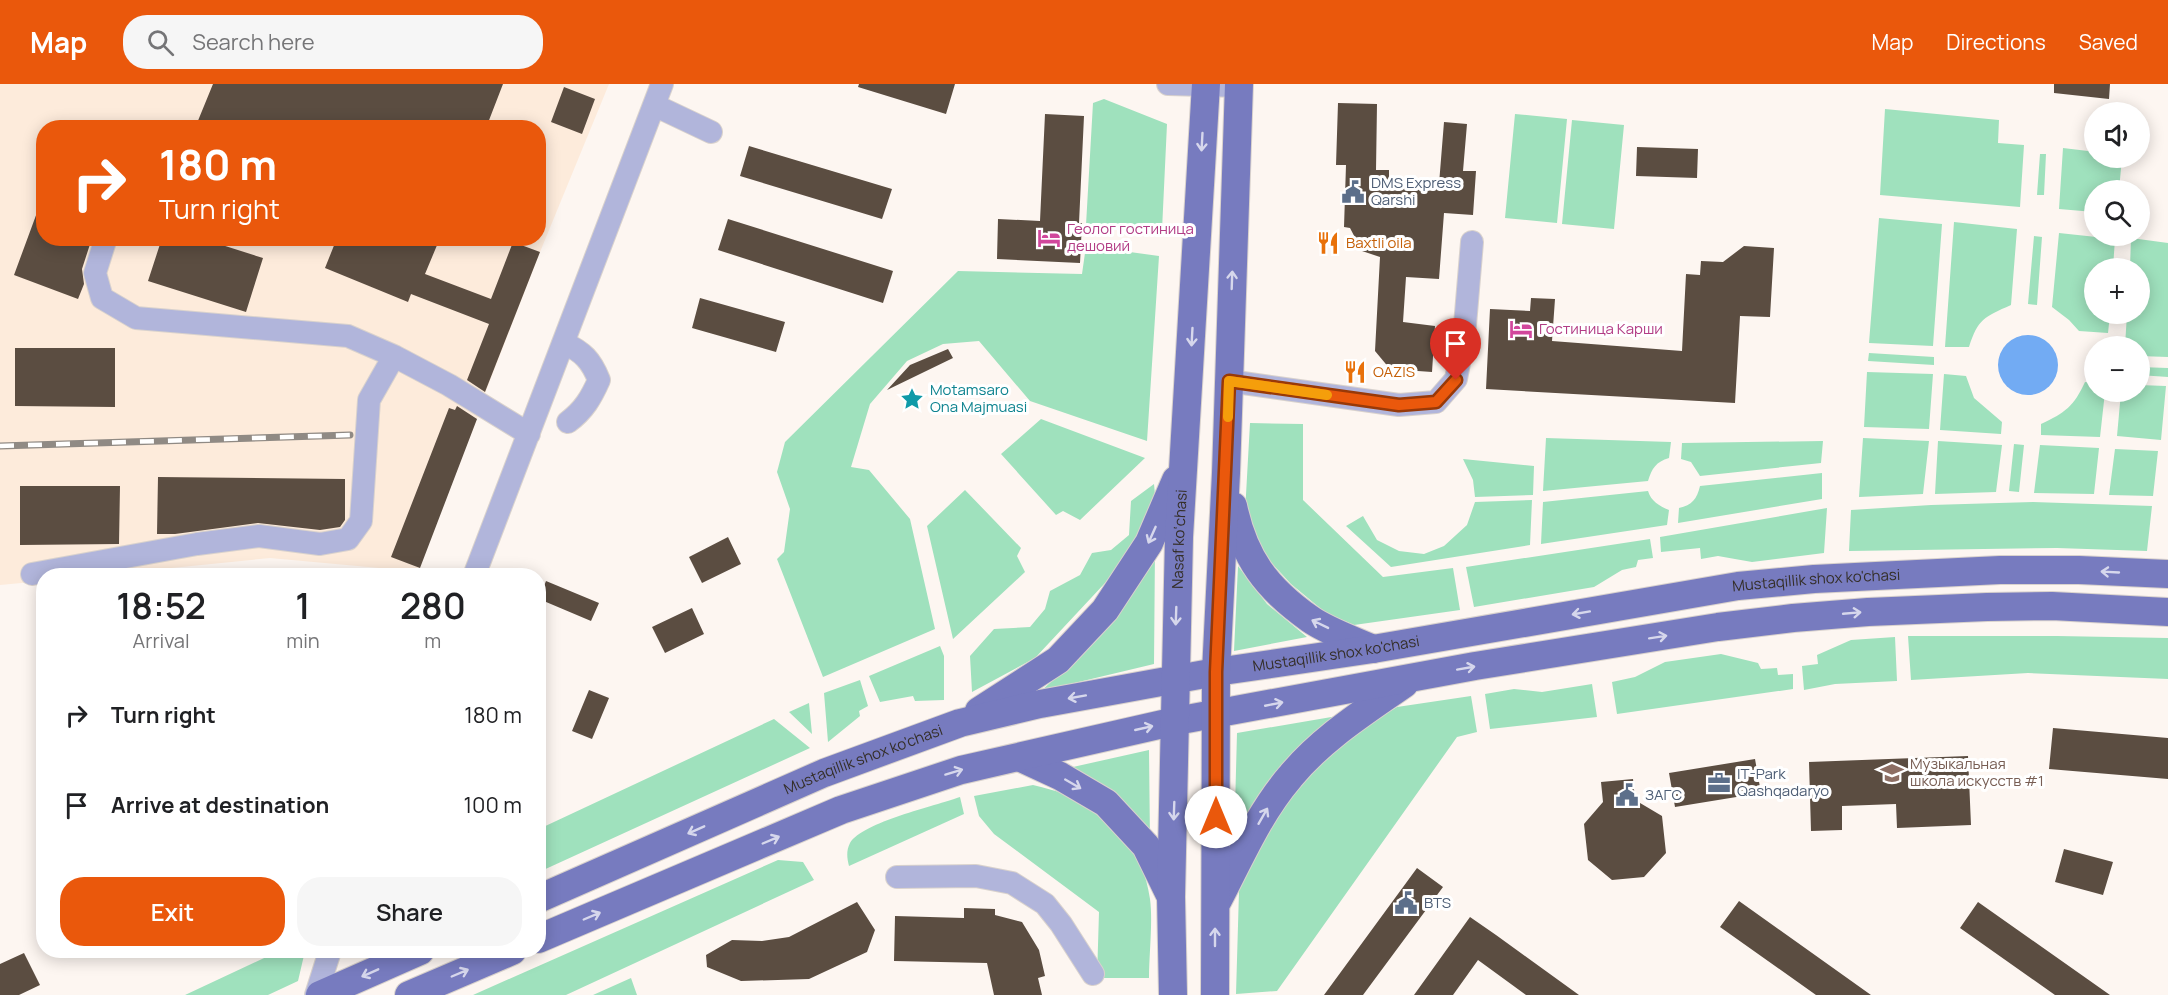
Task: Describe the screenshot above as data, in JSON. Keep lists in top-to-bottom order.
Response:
{
  "streets": {
    "main road": ["Nasaf ko‘chasi", "Mustaqillik shox ko'chasi"]
  },
  "crossings": [
    ["Nasaf ko‘chasi", "Mustaqillik shox ko'chasi"]
  ],
  "places": {
    "public building": ["DMS Express Qarshi", "ЗАГС", "BTS"],
    "hotel": ["Геолог гостиница дешовий", "Гостиница Карши"],
    "restaurant": ["Baxtli oila", "OAZIS"],
    "place": ["Motamsaro Ona Majmuasi"],
    "school or university": ["Музыкальная школа искусств #1"],
    "office": ["IT-Park Qashqadaryo"]
  },
  "page": {
    "header": "Map",
    "search": "Search here",
    "nav": ["Map", "Directions", "Saved"],
    "map_buttons": ["+", "−"],
    "turn": ["180 m", "Turn right"],
    "eta": [
      "18:52",
      "Arrival",
      "1",
      "min",
      "280",
      "m"
    ],
    "list": [
      {
        "name": "Turn right",
        "value": "180 m"
      },
      {
        "name": "Arrive at destination",
        "value": "100 m"
      }
    ],
    "buttons": ["Exit", "Share"]
  }
}
